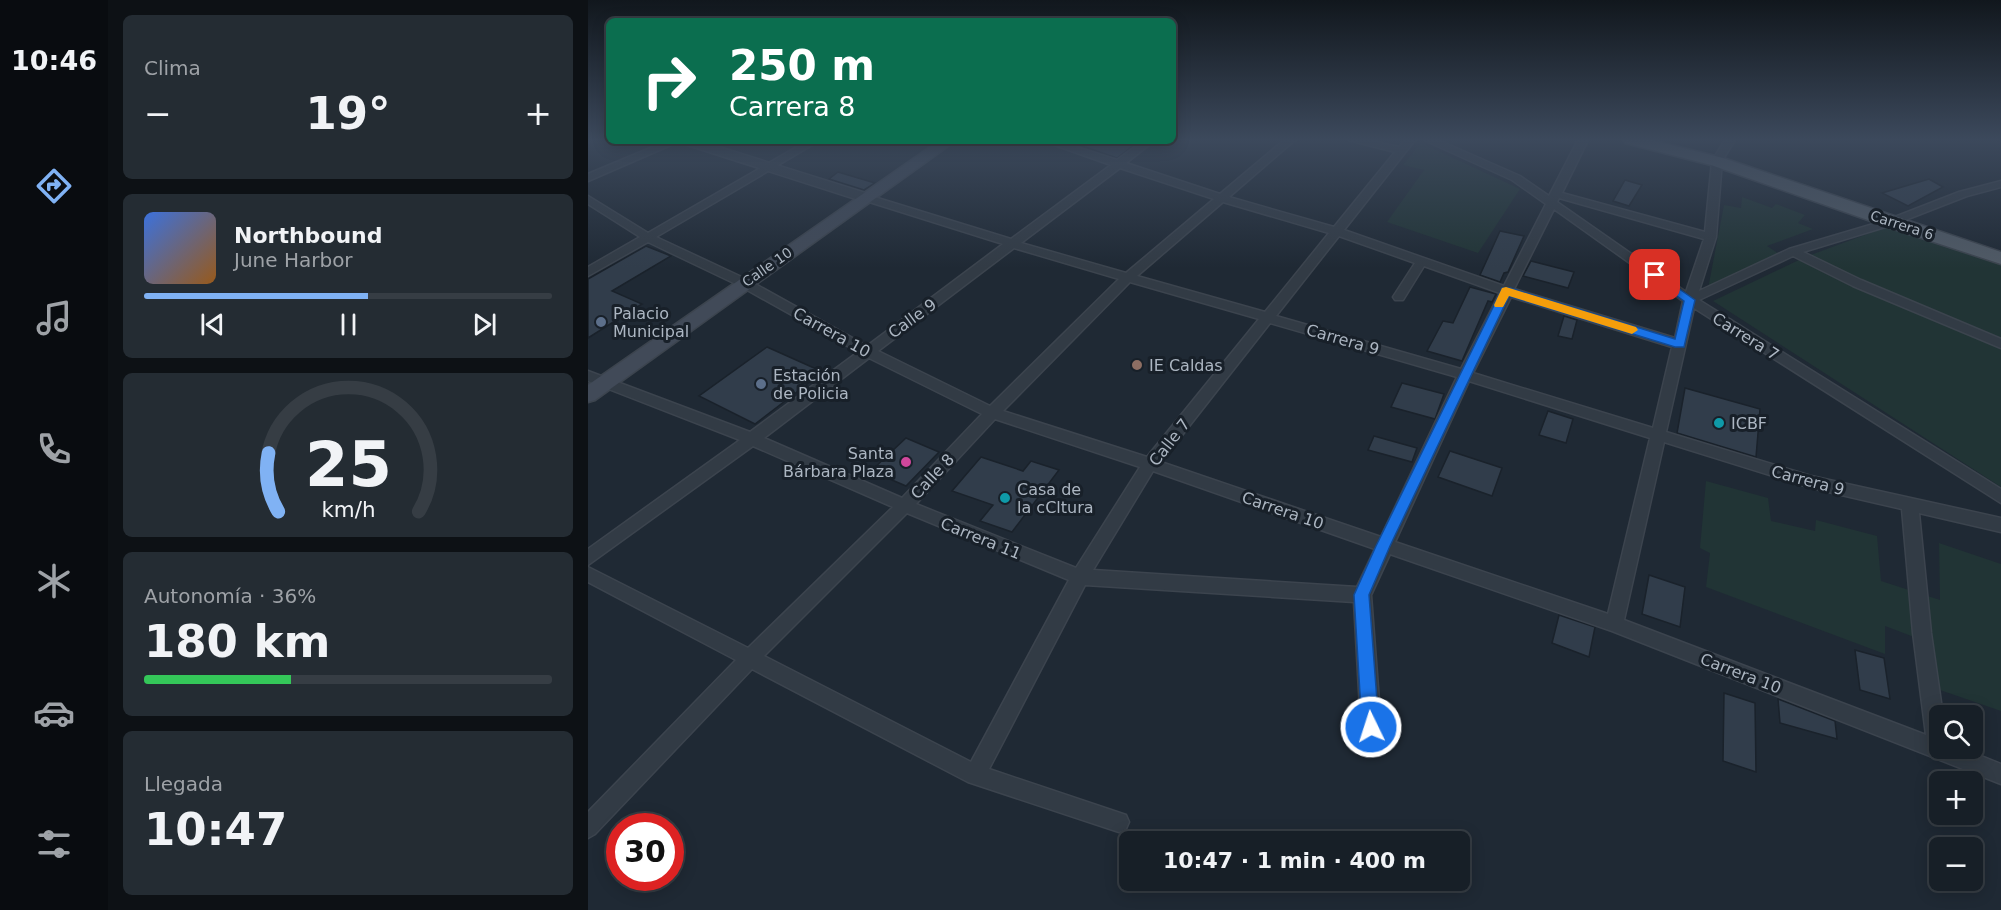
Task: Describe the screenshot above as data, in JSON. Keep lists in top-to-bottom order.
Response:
{
  "streets": {
    "main road": ["Carrera 6", "Calle 10"],
    "street": [
      "Calle 9",
      "Carrera 10",
      "Carrera 7",
      "Carrera 9",
      "Calle 7",
      "Calle 8",
      "Carrera 11"
    ]
  },
  "crossings": [
    ["Calle 10", "Carrera 10"],
    ["Calle 10", "Carrera 9"],
    ["Calle 10", "Carrera 11"],
    ["Calle 9", "Carrera 10"],
    ["Calle 9", "Carrera 9"],
    ["Calle 9", "Carrera 11"],
    ["Carrera 10", "Calle 7"],
    ["Carrera 10", "Calle 8"],
    ["Carrera 9", "Calle 7"],
    ["Carrera 9", "Calle 8"],
    ["Calle 7", "Carrera 11"],
    ["Calle 8", "Carrera 11"]
  ],
  "places": [
    "Palacio Municipal",
    "IE Caldas",
    "Estación de Policia",
    "ICBF",
    "Santa Bárbara Plaza",
    "Casa de la cCltura"
  ],
  "page": {
    "tabs": "10:46",
    "tile": [
      "Clima",
      ["Autonomía · 36%", "180 km"],
      ["Llegada", "10:47"]
    ],
    "turn": ["250 m", "Carrera 8"],
    "heat": ["−", "19°", "+"],
    "song": ["Northbound", "June Harbor"],
    "map_buttons": ["+", "−"],
    "limit": "30",
    "trip": "10:47 · 1 min · 400 m",
    "gauge": ["25", "km/h"]
  }
}
